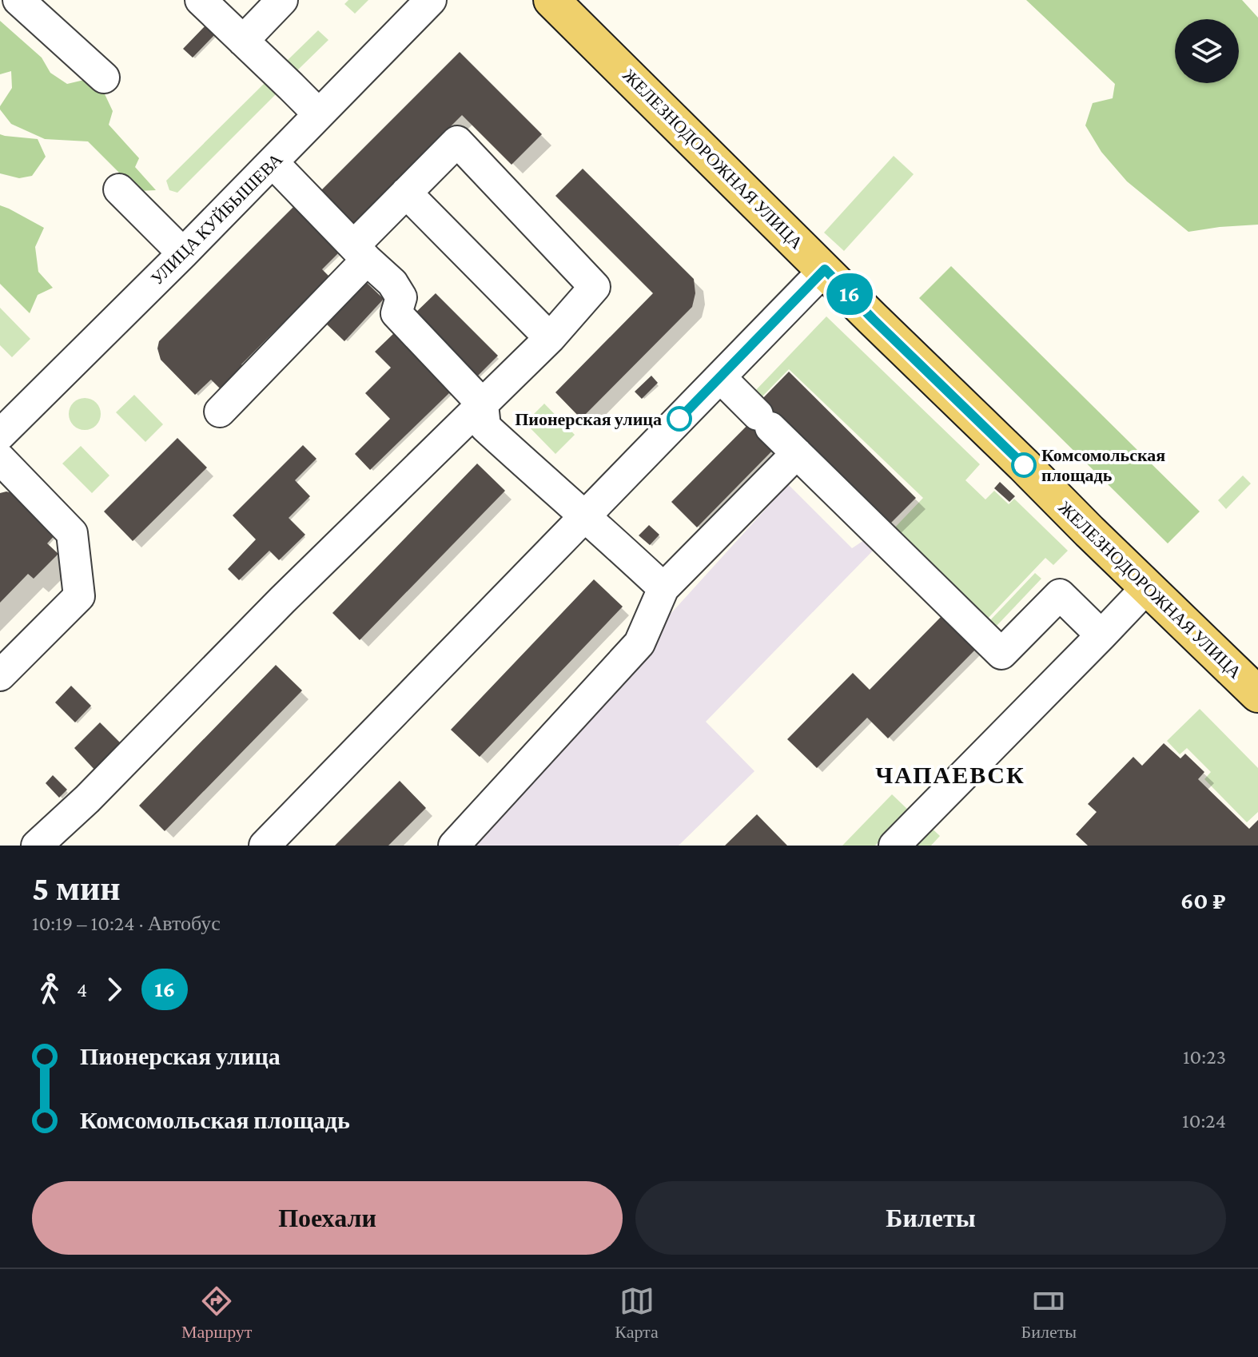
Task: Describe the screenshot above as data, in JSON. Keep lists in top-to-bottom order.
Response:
{
  "streets": {
    "main road": ["ЖЕЛЕЗНОДОРОЖНАЯ УЛИЦА"],
    "street": ["УЛИЦА КУЙБЫШЕВА"]
  },
  "districts": ["ЧАПАЕВСК"],
  "places": ["Пионерская улица", "Комсомольская площадь"],
  "lines": ["bus line 16"],
  "page": {
    "on_map": "16",
    "heading": ["5 мин", "10:19 – 10:24 · Автобус", "60 ₽"],
    "legs": ["4", "16"],
    "list": [
      {
        "name": "Пионерская улица",
        "value": "10:23"
      },
      {
        "name": "Комсомольская площадь",
        "value": "10:24"
      }
    ],
    "buttons": ["Поехали", "Билеты"],
    "tabs": ["Маршрут", "Карта", "Билеты"]
  }
}
